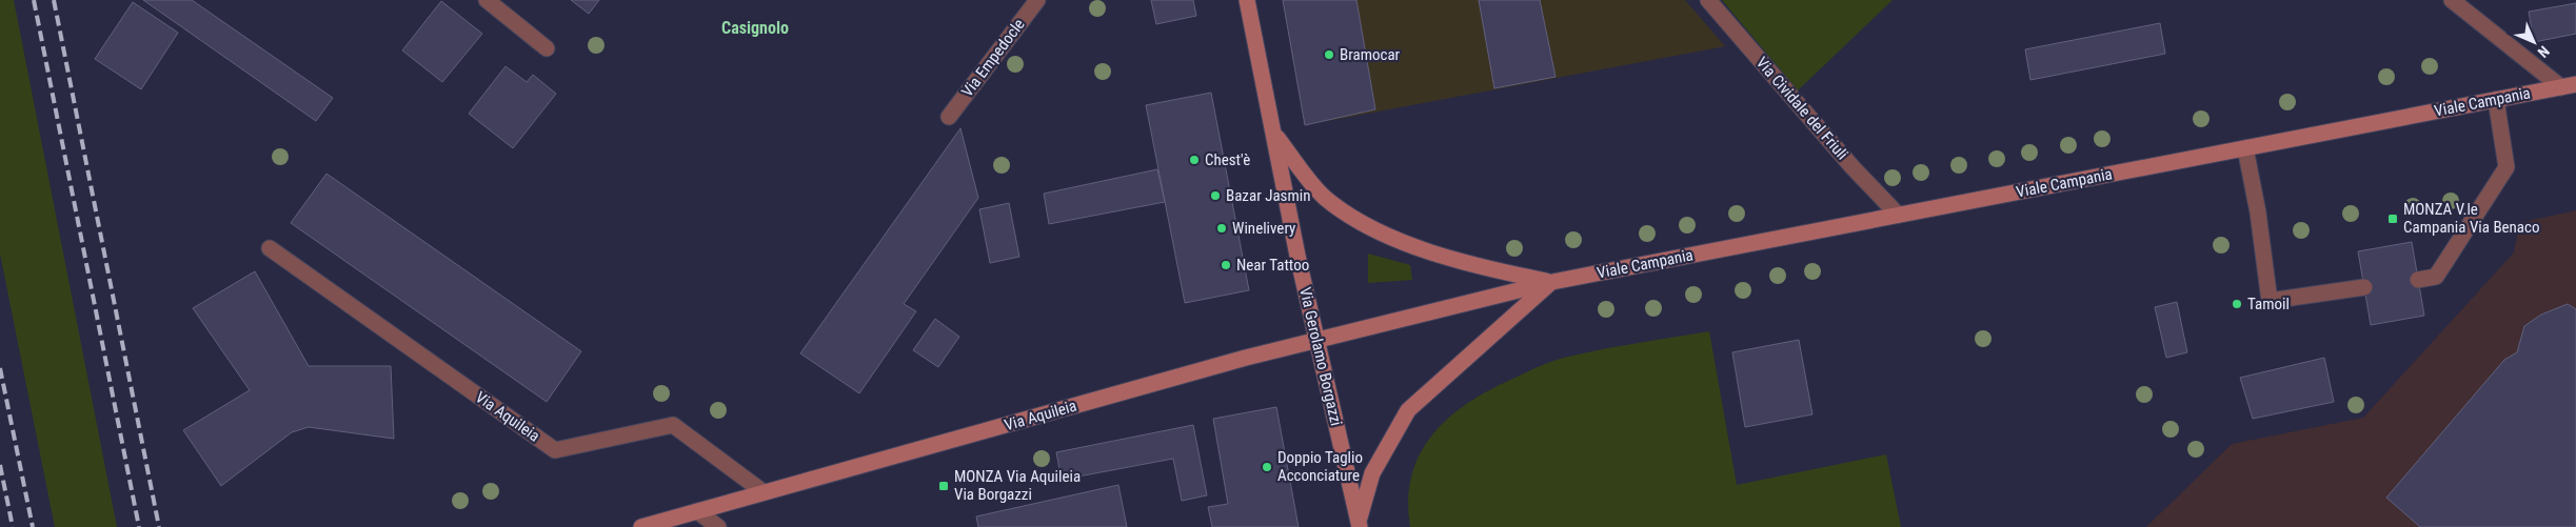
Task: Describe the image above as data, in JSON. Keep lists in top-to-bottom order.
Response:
{
  "streets": {
    "street": [
      "Via Empedocle",
      "Viale Campania",
      "Via Cividale del Friuli",
      "Via Gerolamo Borgazzi",
      "Via Aquileia"
    ]
  },
  "crossings": [
    ["Viale Campania", "Via Cividale del Friuli"],
    ["Viale Campania", "Via Gerolamo Borgazzi"],
    ["Viale Campania", "Via Aquileia"],
    ["Via Gerolamo Borgazzi", "Via Aquileia"]
  ],
  "districts": ["Casignolo"],
  "places": {
    "other": [
      "Bramocar",
      "Chest'è",
      "Bazar Jasmin",
      "Winelivery",
      "Near Tattoo",
      "Tamoil",
      "Doppio Taglio Acconciature"
    ],
    "transit": ["MONZA V.le Campania Via Benaco", "MONZA Via Aquileia Via Borgazzi"]
  },
  "north": "bottom right"
}
